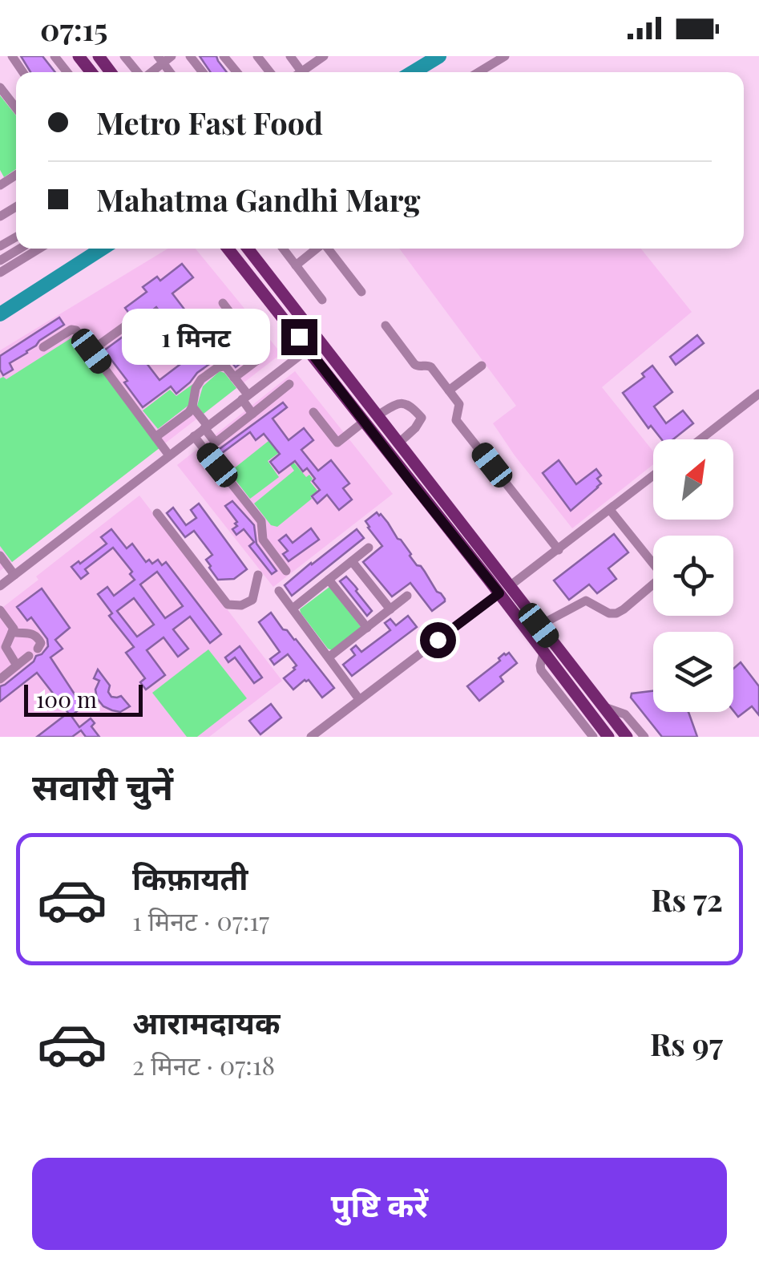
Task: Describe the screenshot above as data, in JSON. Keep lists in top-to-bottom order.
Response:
{
  "scale_bar": "100 m",
  "north": "top right",
  "page": {
    "status": "07:15",
    "banner": ["Metro Fast Food", "Mahatma Gandhi Marg"],
    "bubble": "1 मिनट",
    "scale": "100 m",
    "heading": "सवारी चुनें",
    "list": [
      {
        "name": "किफ़ायती",
        "note": "1 मिनट · 07:17",
        "value": "Rs 72"
      },
      {
        "name": "आरामदायक",
        "note": "2 मिनट · 07:18",
        "value": "Rs 97"
      }
    ],
    "buttons": "पुष्टि करें"
  }
}
